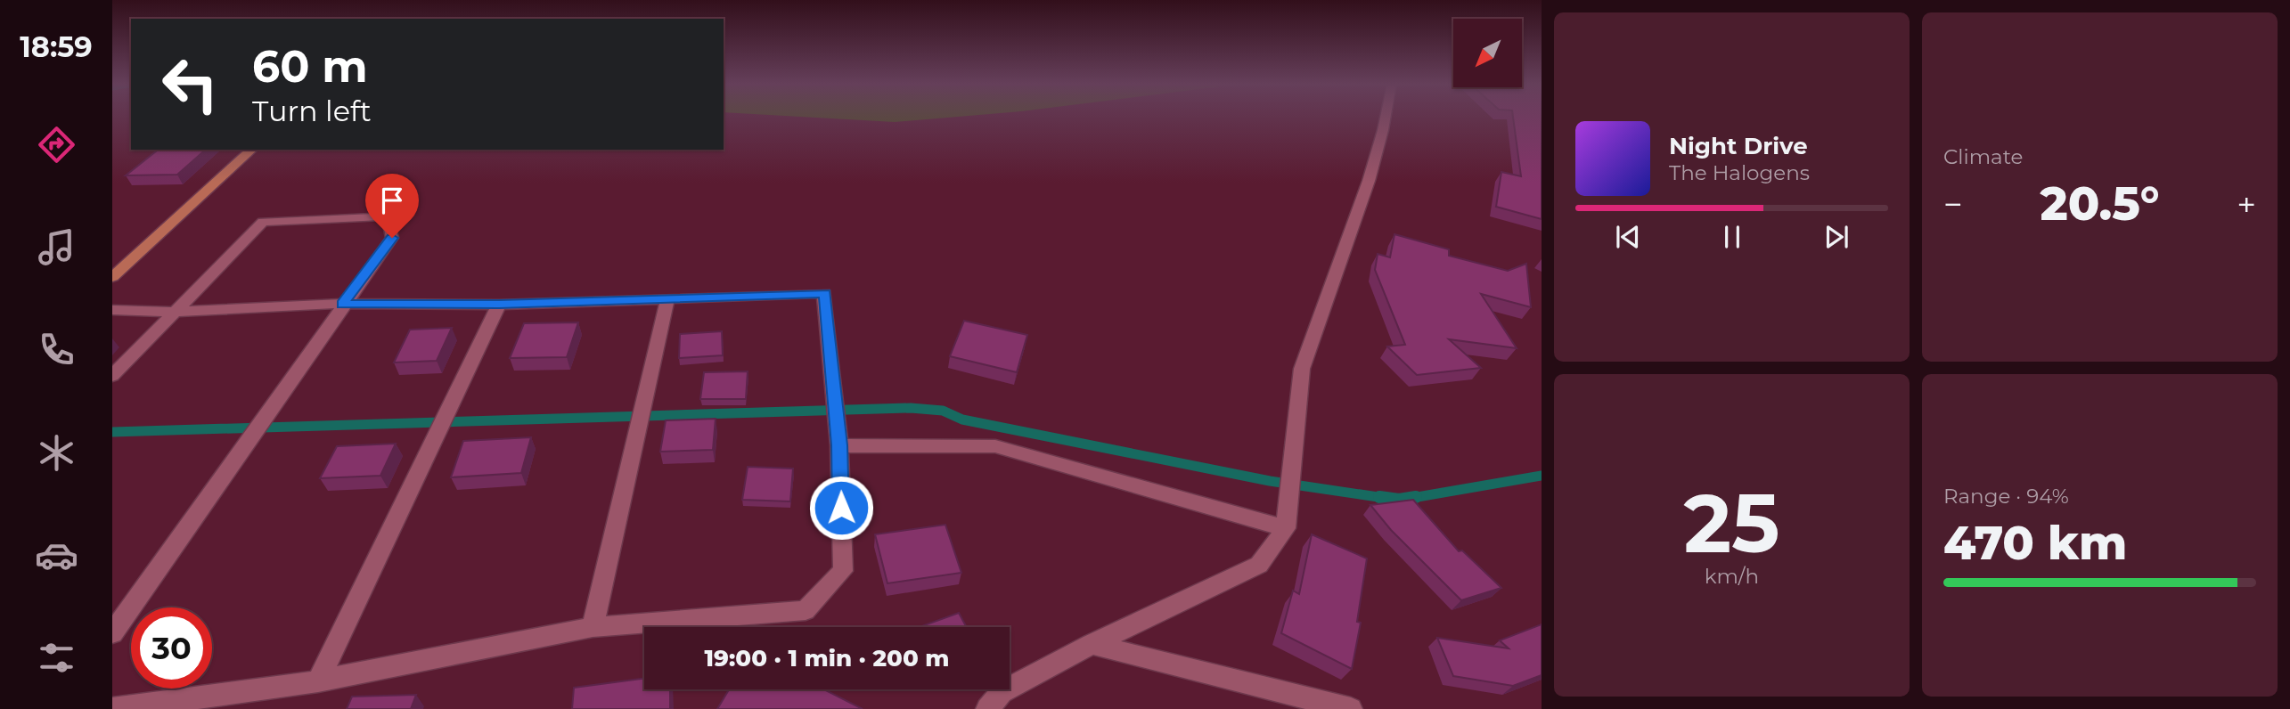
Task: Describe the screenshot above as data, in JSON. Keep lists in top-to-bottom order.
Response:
{
  "north": "bottom left",
  "page": {
    "tabs": "18:59",
    "tile": [
      "Climate",
      ["25", "km/h"],
      ["Range · 94%", "470 km"]
    ],
    "turn": ["60 m", "Turn left"],
    "song": ["Night Drive", "The Halogens"],
    "heat": ["−", "20.5°", "+"],
    "limit": "30",
    "trip": "19:00 · 1 min · 200 m"
  }
}
